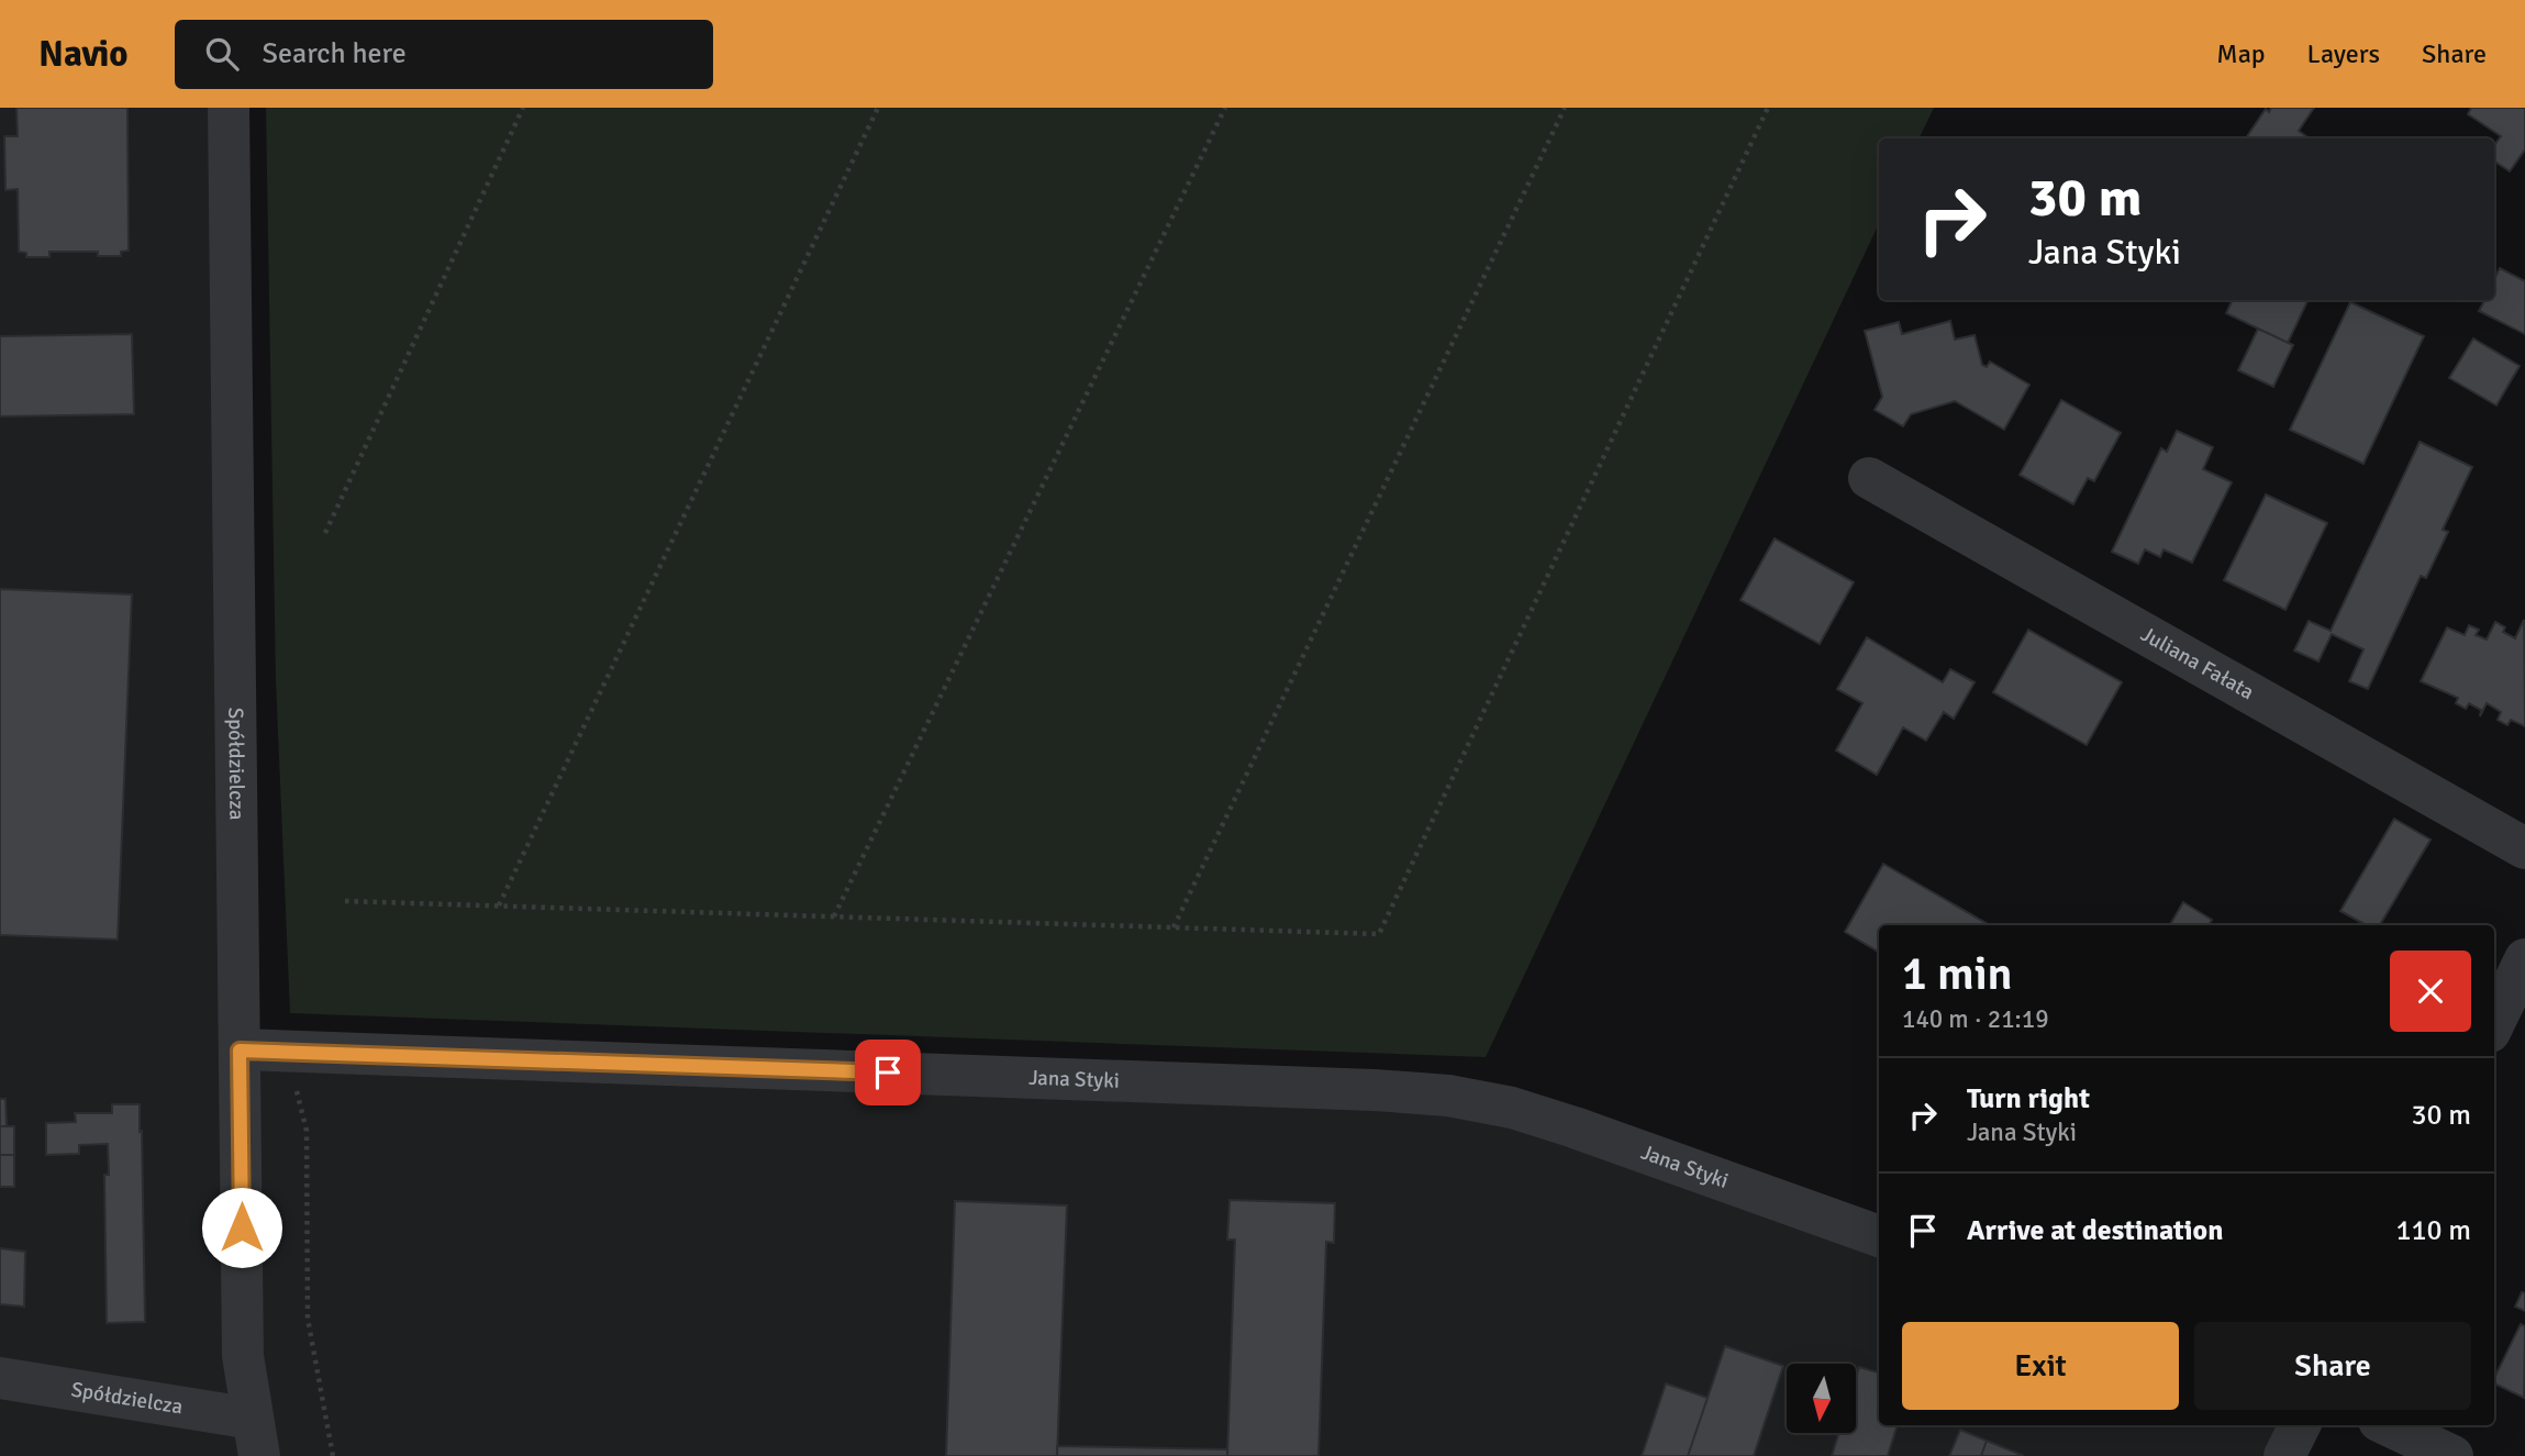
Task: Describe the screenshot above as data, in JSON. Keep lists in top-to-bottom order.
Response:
{
  "streets": {
    "street": ["Juliana Fałata", "Spółdzielcza", "Jana Styki"]
  },
  "crossings": [
    ["Spółdzielcza", "Jana Styki"]
  ],
  "north": "bottom",
  "page": {
    "header": "Navio",
    "search": "Search here",
    "nav": ["Map", "Layers", "Share"],
    "turn": ["30 m", "Jana Styki"],
    "heading": ["1 min", "140 m · 21:19"],
    "list": [
      {
        "name": "Turn right",
        "note": "Jana Styki",
        "value": "30 m"
      },
      {
        "name": "Arrive at destination",
        "value": "110 m"
      }
    ],
    "buttons": ["Exit", "Share"]
  }
}
